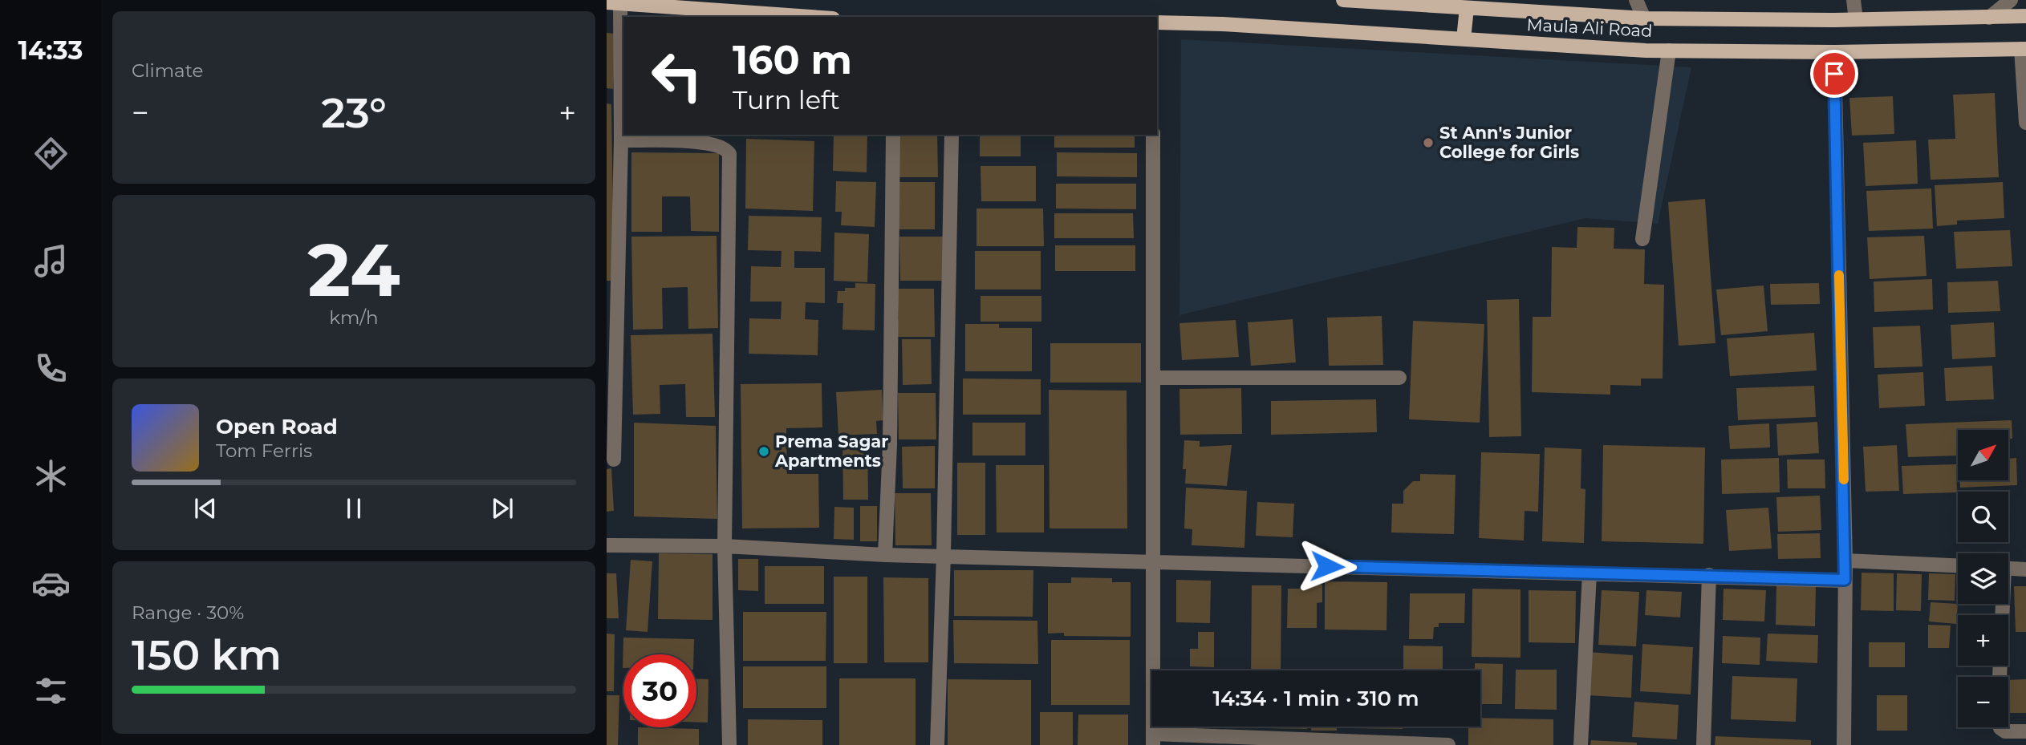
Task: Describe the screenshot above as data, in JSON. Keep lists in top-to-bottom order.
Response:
{
  "streets": {
    "main road": ["Maula Ali Road"]
  },
  "places": ["St Ann's Junior College for Girls", "Prema Sagar Apartments"],
  "north": "top right",
  "page": {
    "tabs": "14:33",
    "tile": [
      "Climate",
      ["24", "km/h"],
      ["Range · 30%", "150 km"]
    ],
    "turn": ["160 m", "Turn left"],
    "heat": ["−", "23°", "+"],
    "song": ["Open Road", "Tom Ferris"],
    "map_buttons": ["+", "−"],
    "limit": "30",
    "trip": "14:34 · 1 min · 310 m"
  }
}
